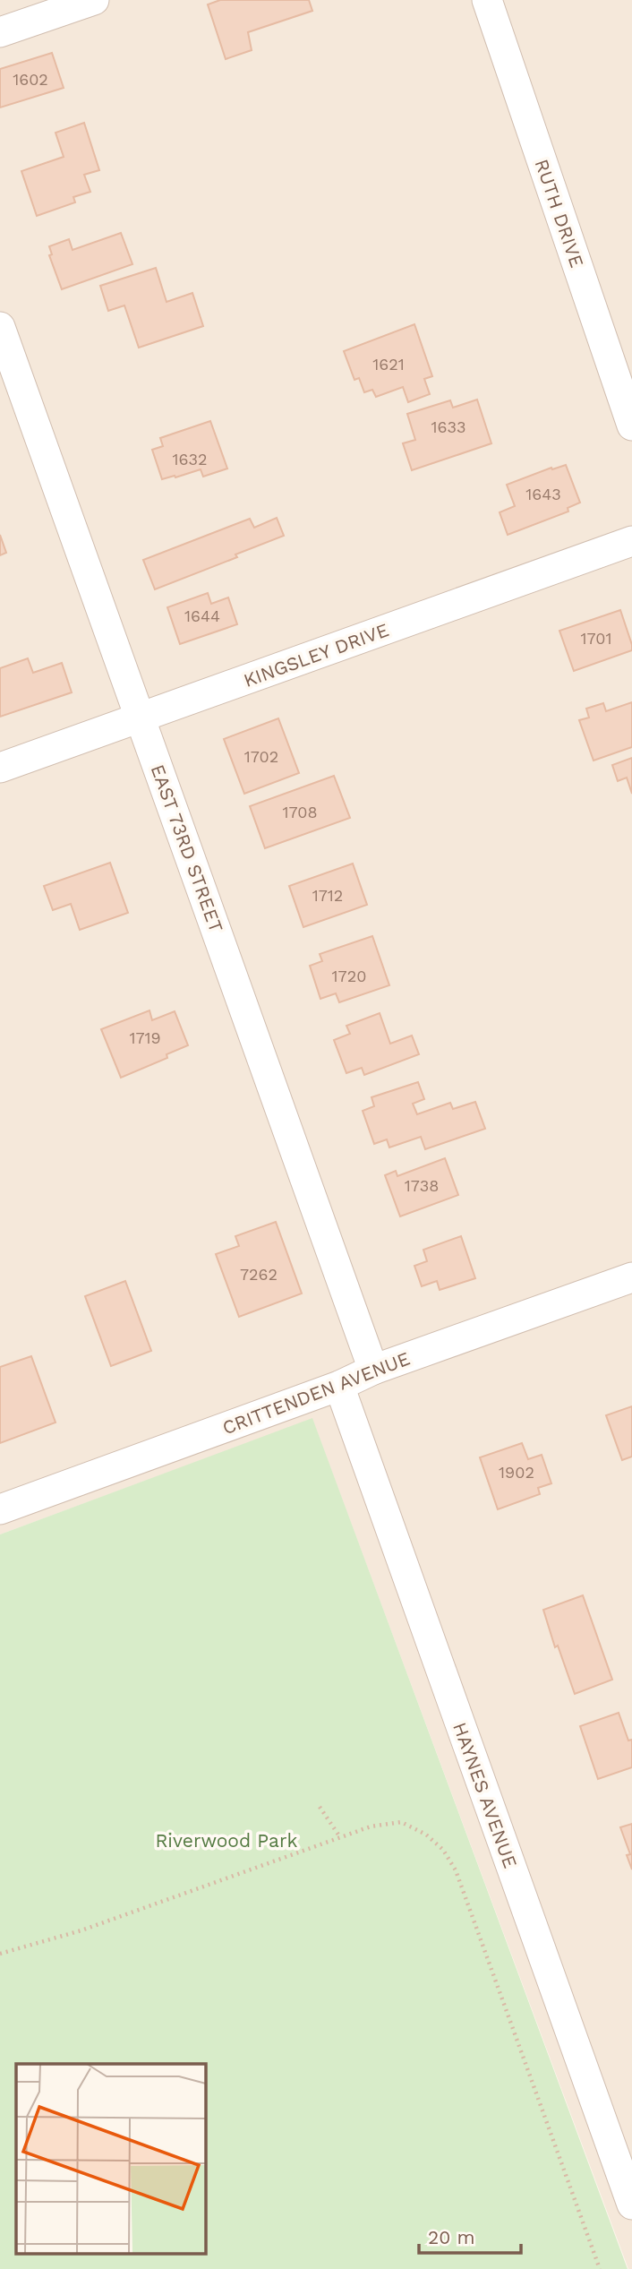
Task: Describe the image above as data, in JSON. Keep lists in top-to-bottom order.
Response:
{
  "streets": {
    "street": [
      "RUTH DRIVE",
      "KINGSLEY DRIVE",
      "EAST 73RD STREET",
      "CRITTENDEN AVENUE",
      "HAYNES AVENUE"
    ]
  },
  "crossings": [
    ["KINGSLEY DRIVE", "EAST 73RD STREET"],
    ["EAST 73RD STREET", "CRITTENDEN AVENUE"],
    ["CRITTENDEN AVENUE", "HAYNES AVENUE"]
  ],
  "parks": ["Riverwood Park"],
  "house_numbers": [
    "1602",
    "1621",
    "1633",
    "1632",
    "1643",
    "1644",
    "1701",
    "1702",
    "1708",
    "1712",
    "1720",
    "1719",
    "1738",
    "7262",
    "1902"
  ],
  "scale_bar": "20 m"
}
